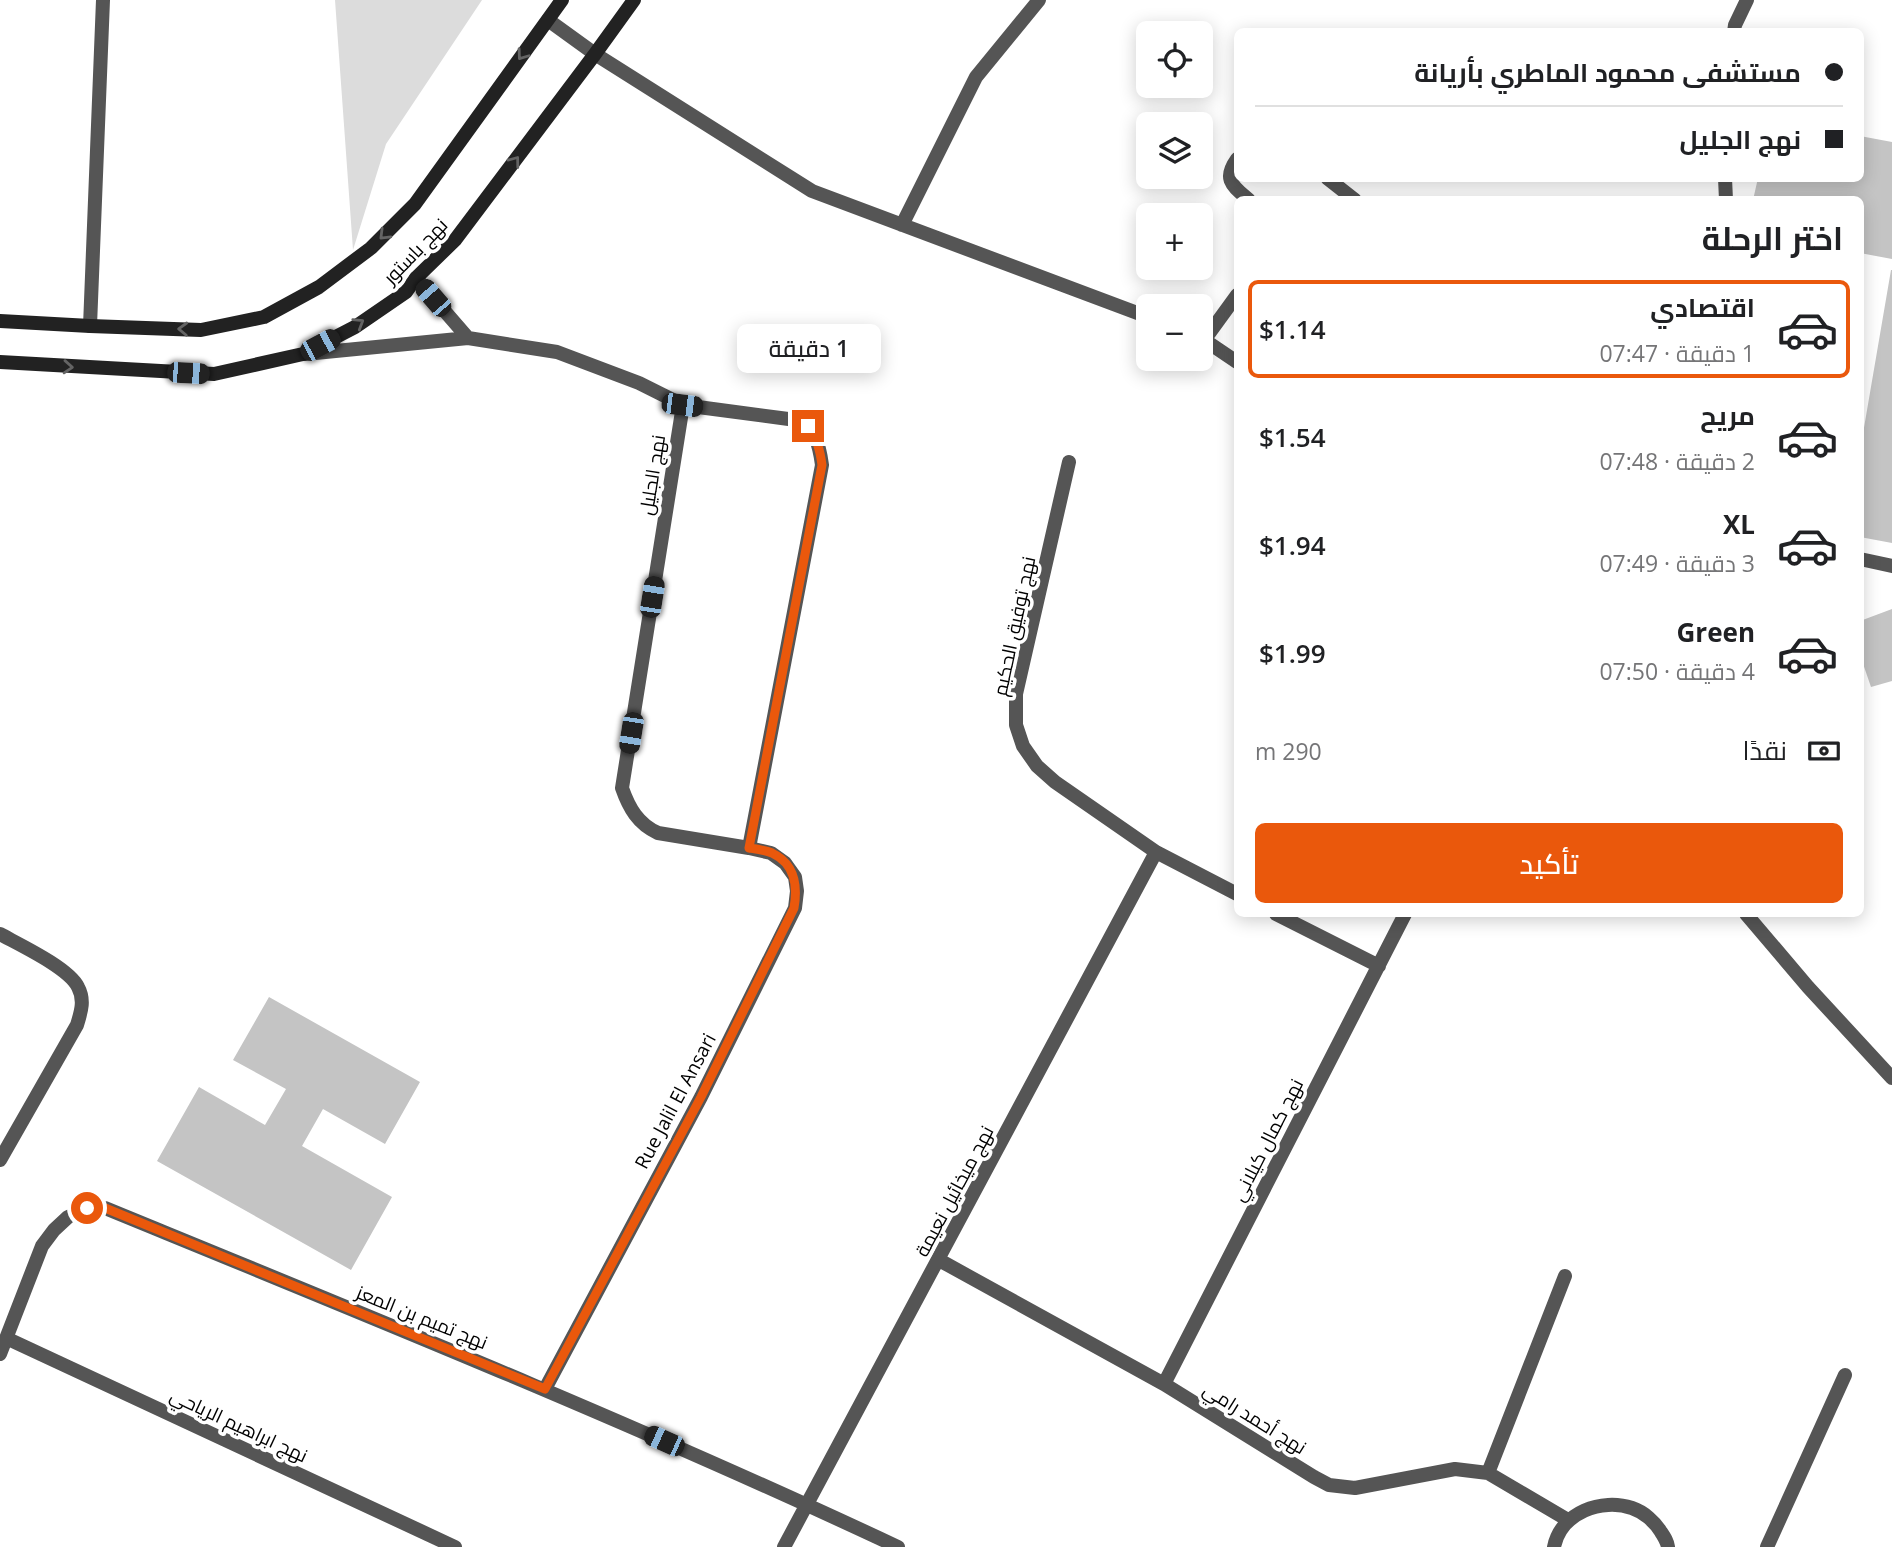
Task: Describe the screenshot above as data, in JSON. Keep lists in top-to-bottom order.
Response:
{
  "streets": {
    "main road": ["نهج باستور"],
    "street": [
      "نهج الجليل",
      "نهج توفيق الحكيم",
      "Rue Jalil El Ansari",
      "نهج كمال كيلاني",
      "نهج ميخائيل نعيمة",
      "نهج تميم بن المعز",
      "نهج أحمد رامي",
      "نهج ابراهيم الرياحي"
    ]
  },
  "crossings": [
    ["نهج الجليل", "Rue Jalil El Ansari"],
    ["نهج توفيق الحكيم", "نهج ميخائيل نعيمة"],
    ["Rue Jalil El Ansari", "نهج تميم بن المعز"],
    ["نهج كمال كيلاني", "نهج أحمد رامي"],
    ["نهج ميخائيل نعيمة", "نهج تميم بن المعز"],
    ["نهج ميخائيل نعيمة", "نهج أحمد رامي"],
    ["نهج تميم بن المعز", "نهج ابراهيم الرياحي"]
  ],
  "page": {
    "map_buttons": ["+", "−"],
    "banner": ["مستشفى محمود الماطري بأريانة", "نهج الجليل"],
    "heading": "اختر الرحلة",
    "list": [
      {
        "name": "اقتصادي",
        "note": "1 دقيقة · 07:47",
        "value": "$1.14"
      },
      {
        "name": "مريح",
        "note": "2 دقيقة · 07:48",
        "value": "$1.54"
      },
      {
        "name": "XL",
        "note": "3 دقيقة · 07:49",
        "value": "$1.94"
      },
      {
        "name": "Green",
        "note": "4 دقيقة · 07:50",
        "value": "$1.99"
      }
    ],
    "bubble": "1 دقيقة",
    "pay": ["نقدًا", "290 m"],
    "buttons": "تأكيد"
  }
}
